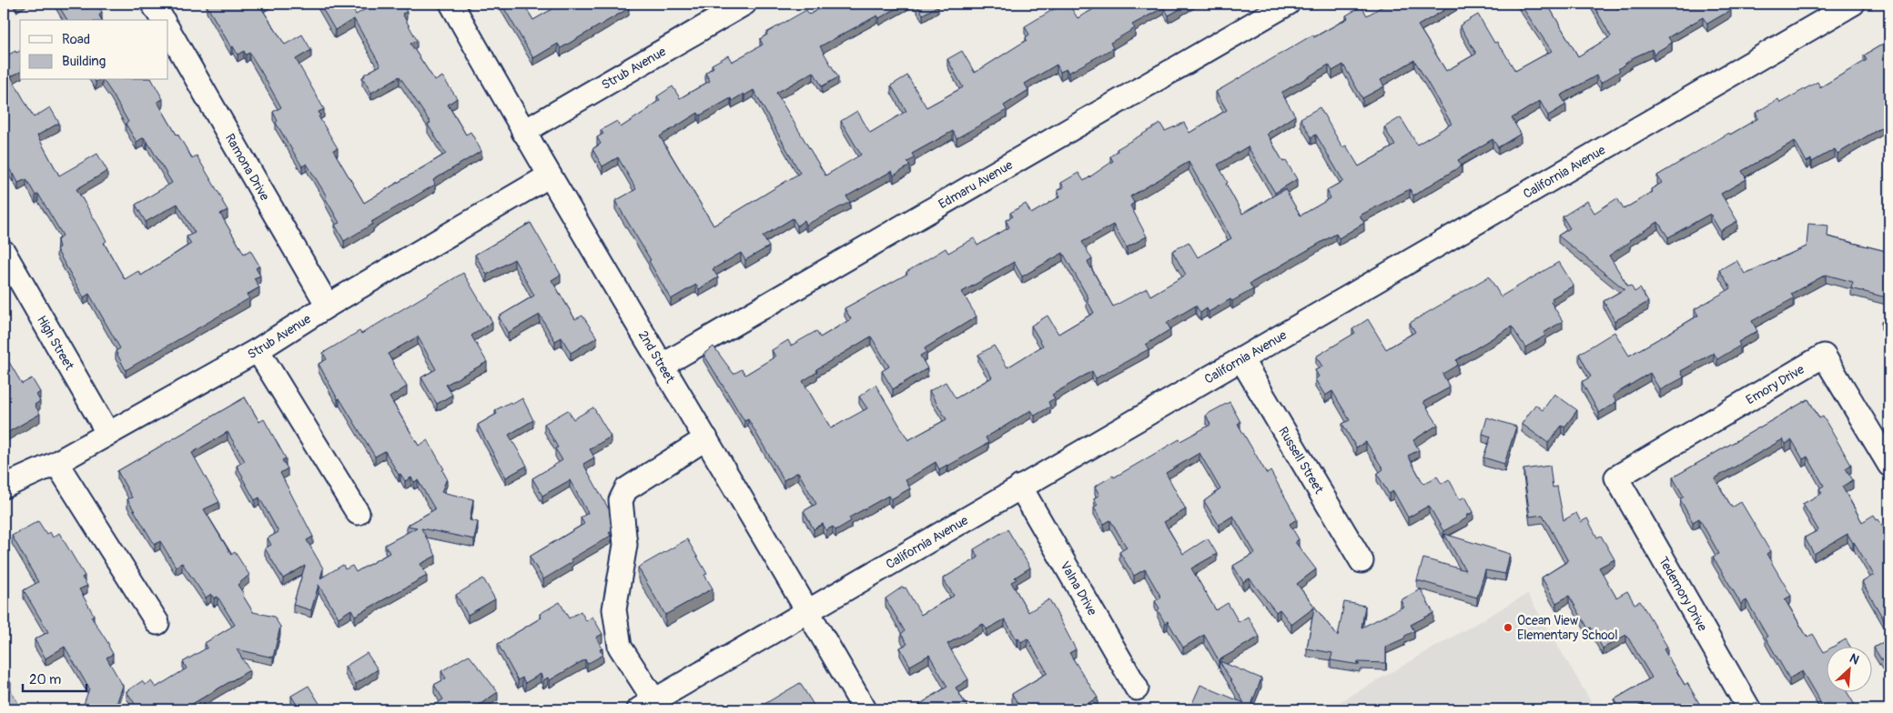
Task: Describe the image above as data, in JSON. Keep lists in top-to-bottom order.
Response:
{
  "streets": {
    "street": [
      "Strub Avenue",
      "Ramona Drive",
      "California Avenue",
      "Edmaru Avenue",
      "High Street",
      "2nd Street",
      "Emory Drive",
      "Russell Street",
      "Valna Drive",
      "Tedemory Drive"
    ]
  },
  "crossings": [
    ["Strub Avenue", "Ramona Drive"],
    ["Strub Avenue", "High Street"],
    ["Strub Avenue", "2nd Street"],
    ["California Avenue", "2nd Street"],
    ["California Avenue", "Russell Street"],
    ["California Avenue", "Valna Drive"],
    ["Edmaru Avenue", "2nd Street"],
    ["Emory Drive", "Tedemory Drive"]
  ],
  "places": ["Ocean View Elementary School"],
  "legend": ["Road", "Building"],
  "scale_bar": "20 m",
  "north": "top right"
}
